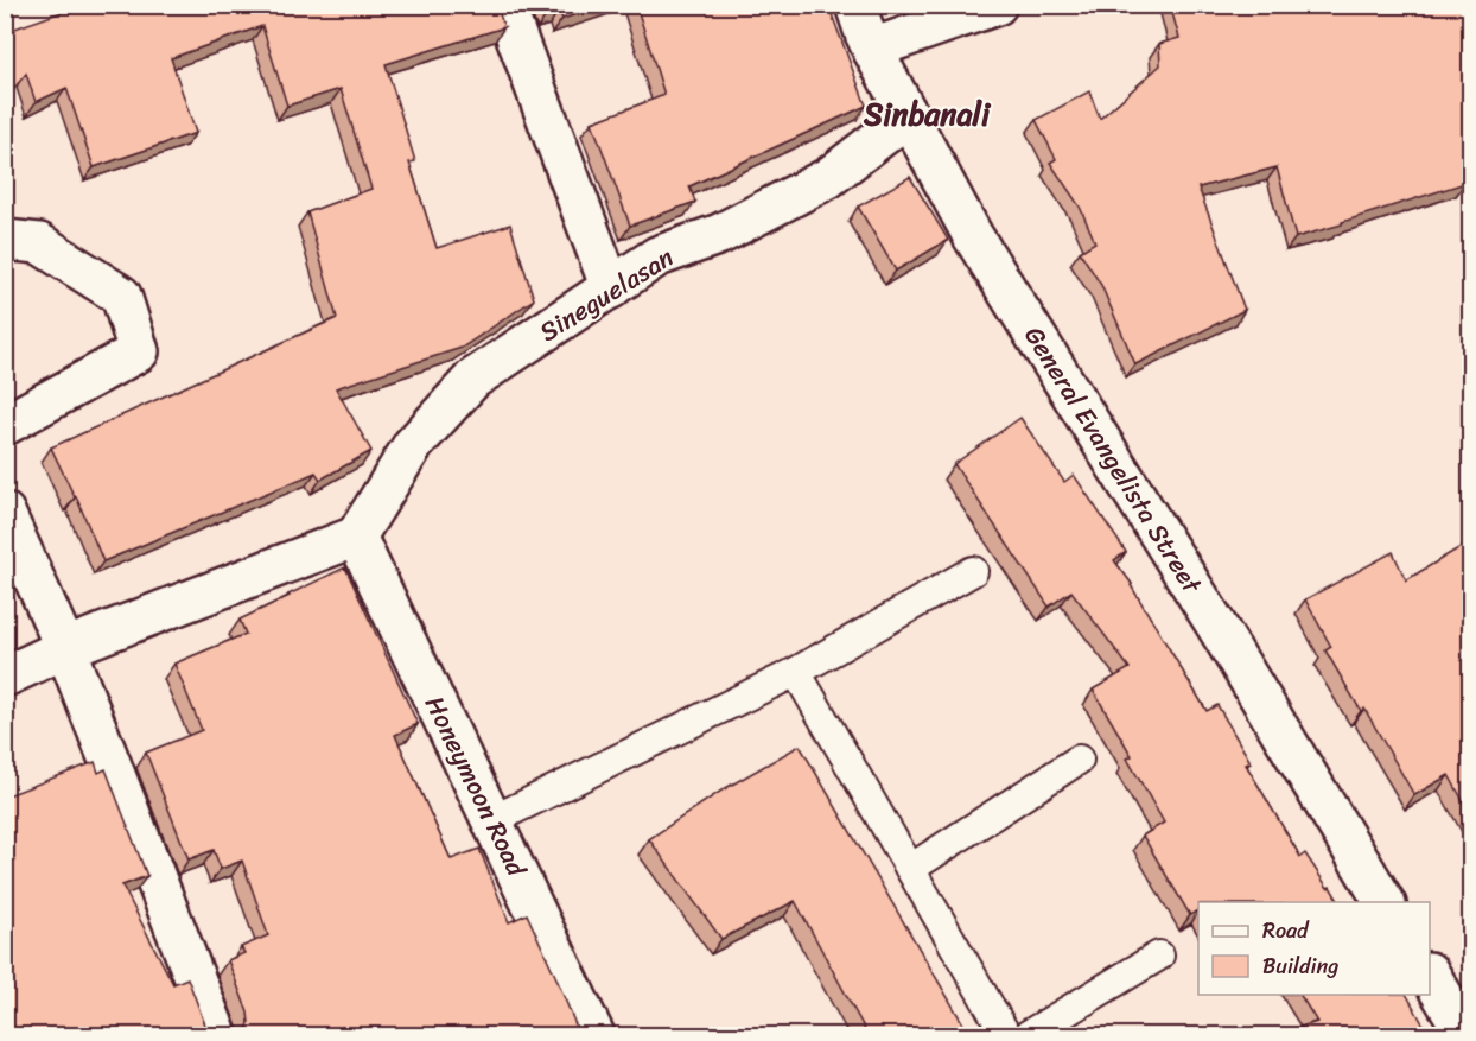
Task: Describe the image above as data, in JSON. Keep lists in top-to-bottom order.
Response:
{
  "streets": {
    "street": ["Sineguelasan", "General Evangelista Street", "Honeymoon Road"]
  },
  "crossings": [
    ["Sineguelasan", "General Evangelista Street"],
    ["Sineguelasan", "Honeymoon Road"]
  ],
  "districts": ["Sinbanali"],
  "legend": ["Road", "Building"]
}
